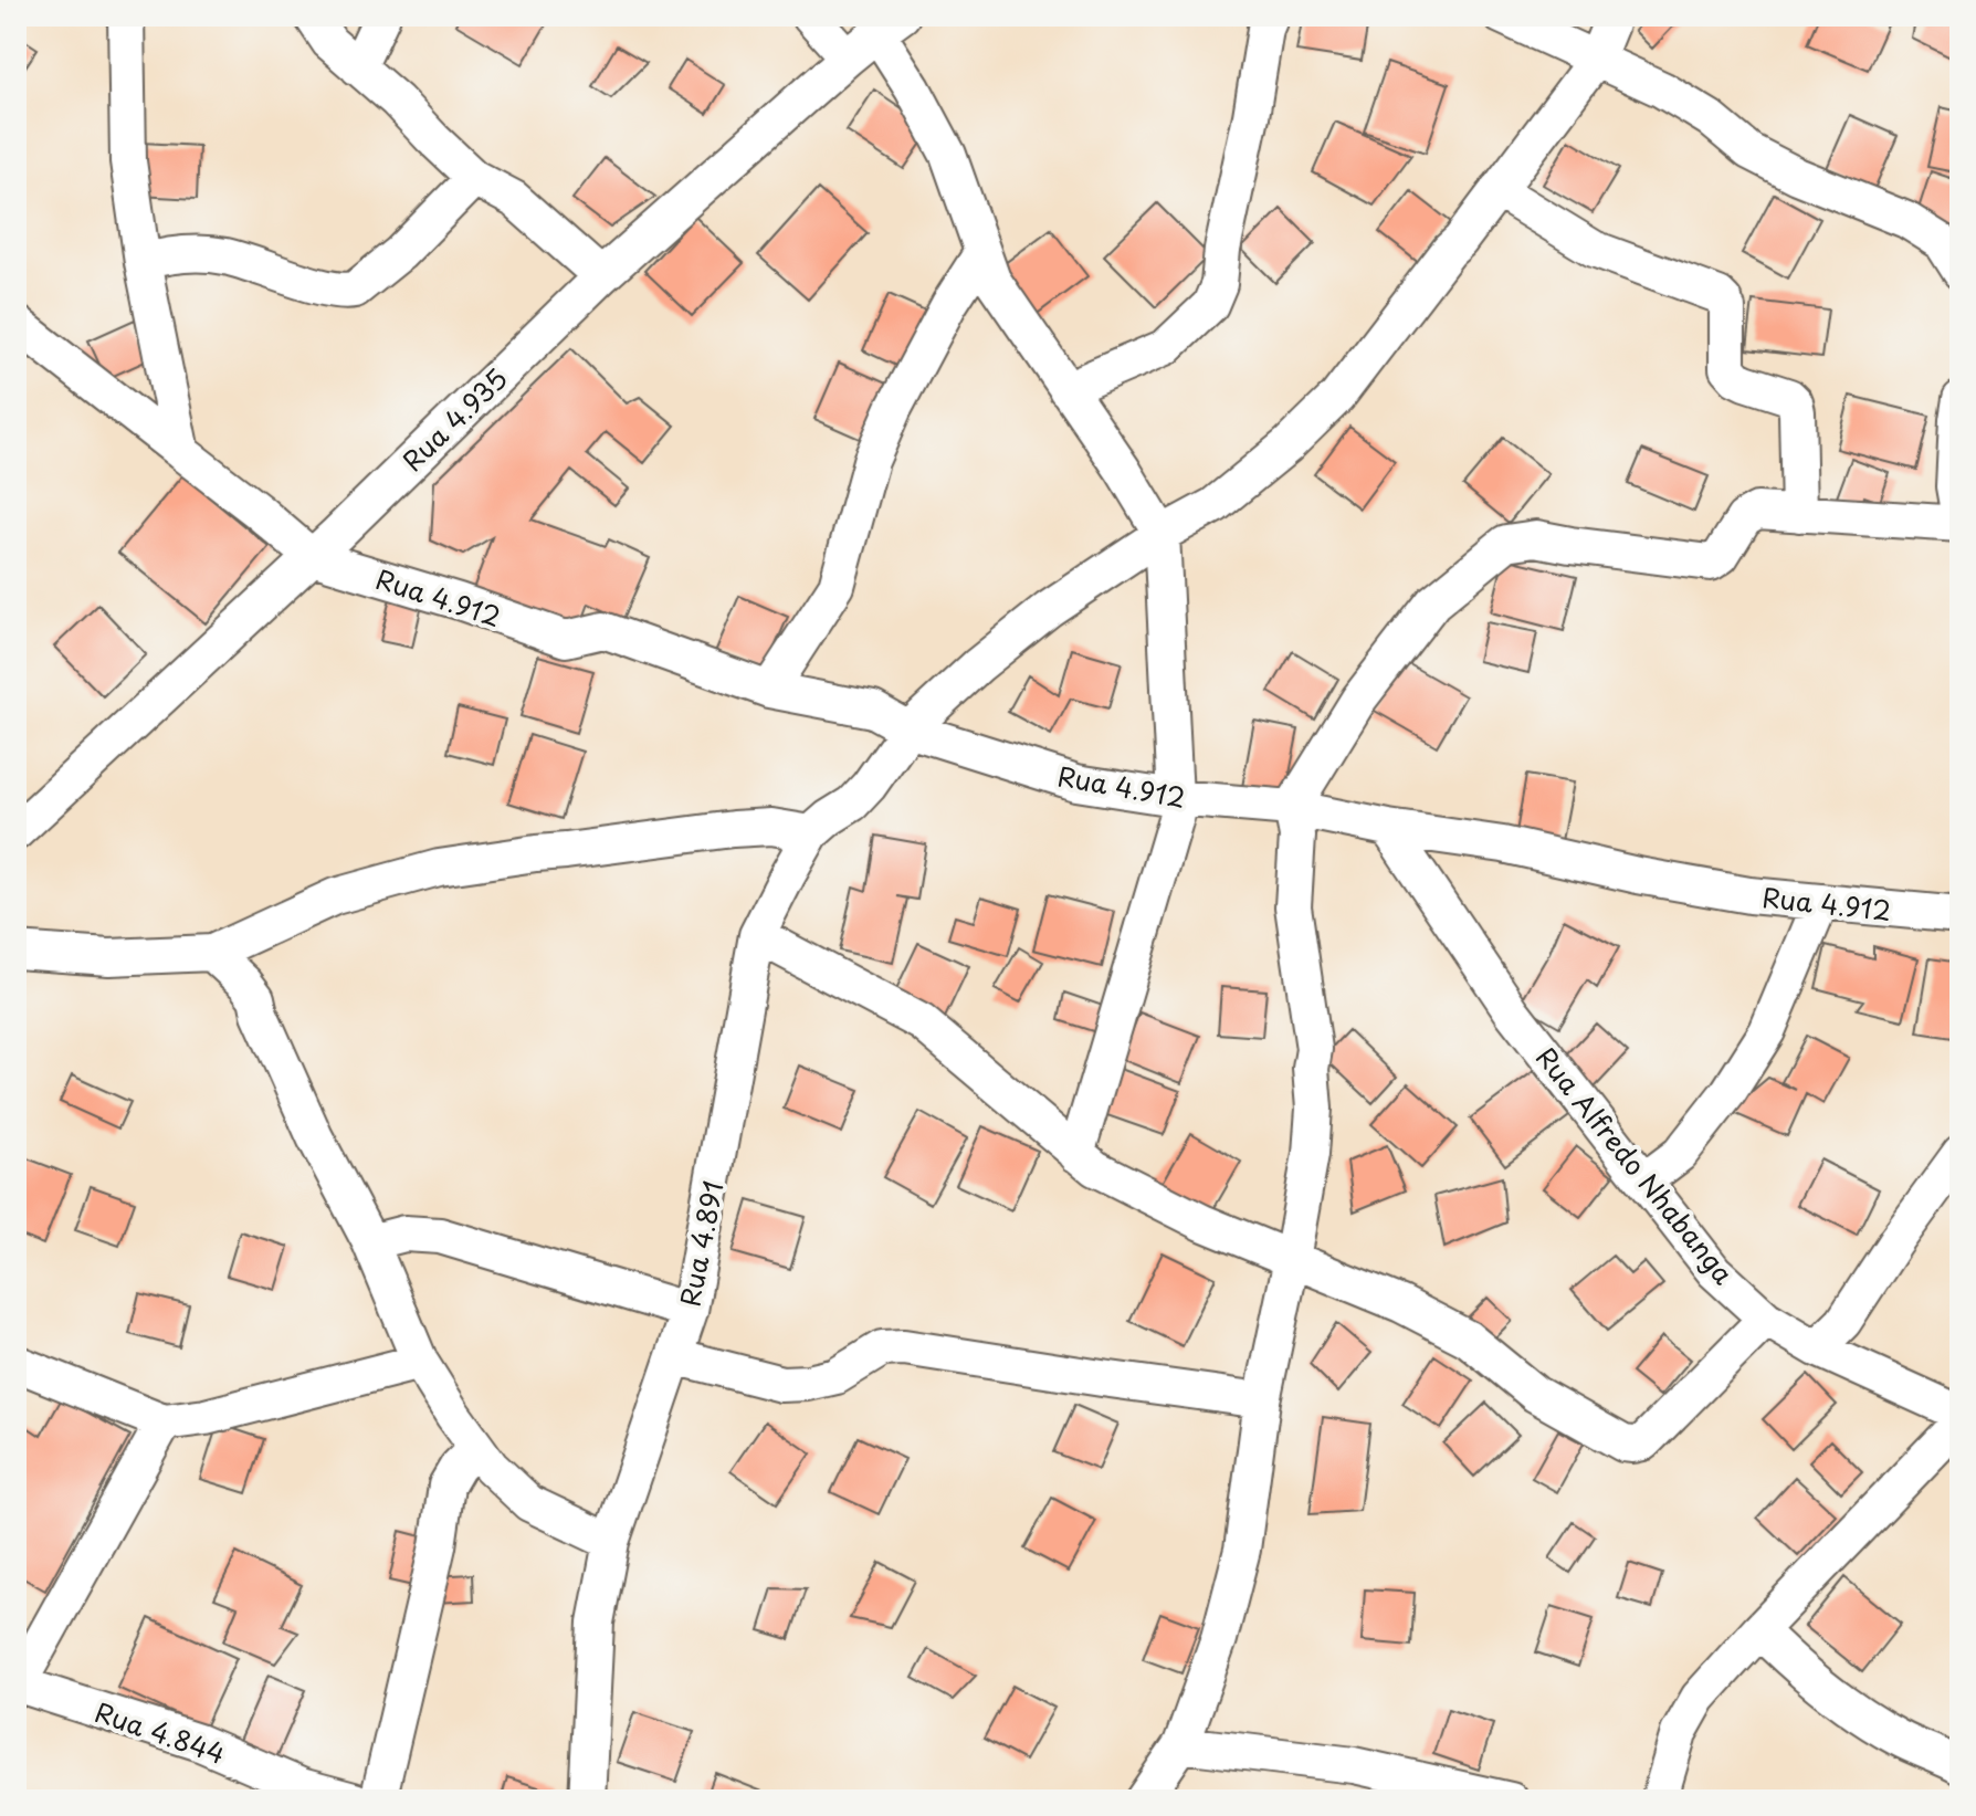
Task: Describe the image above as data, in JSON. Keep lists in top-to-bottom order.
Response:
{
  "streets": {
    "street": [
      "Rua 4.935",
      "Rua 4.912",
      "Rua Alfredo Nhabanga",
      "Rua 4.891",
      "Rua 4.844"
    ]
  },
  "crossings": [
    ["Rua 4.935", "Rua 4.912"],
    ["Rua 4.912", "Rua Alfredo Nhabanga"],
    ["Rua 4.912", "Rua 4.891"]
  ]
}
